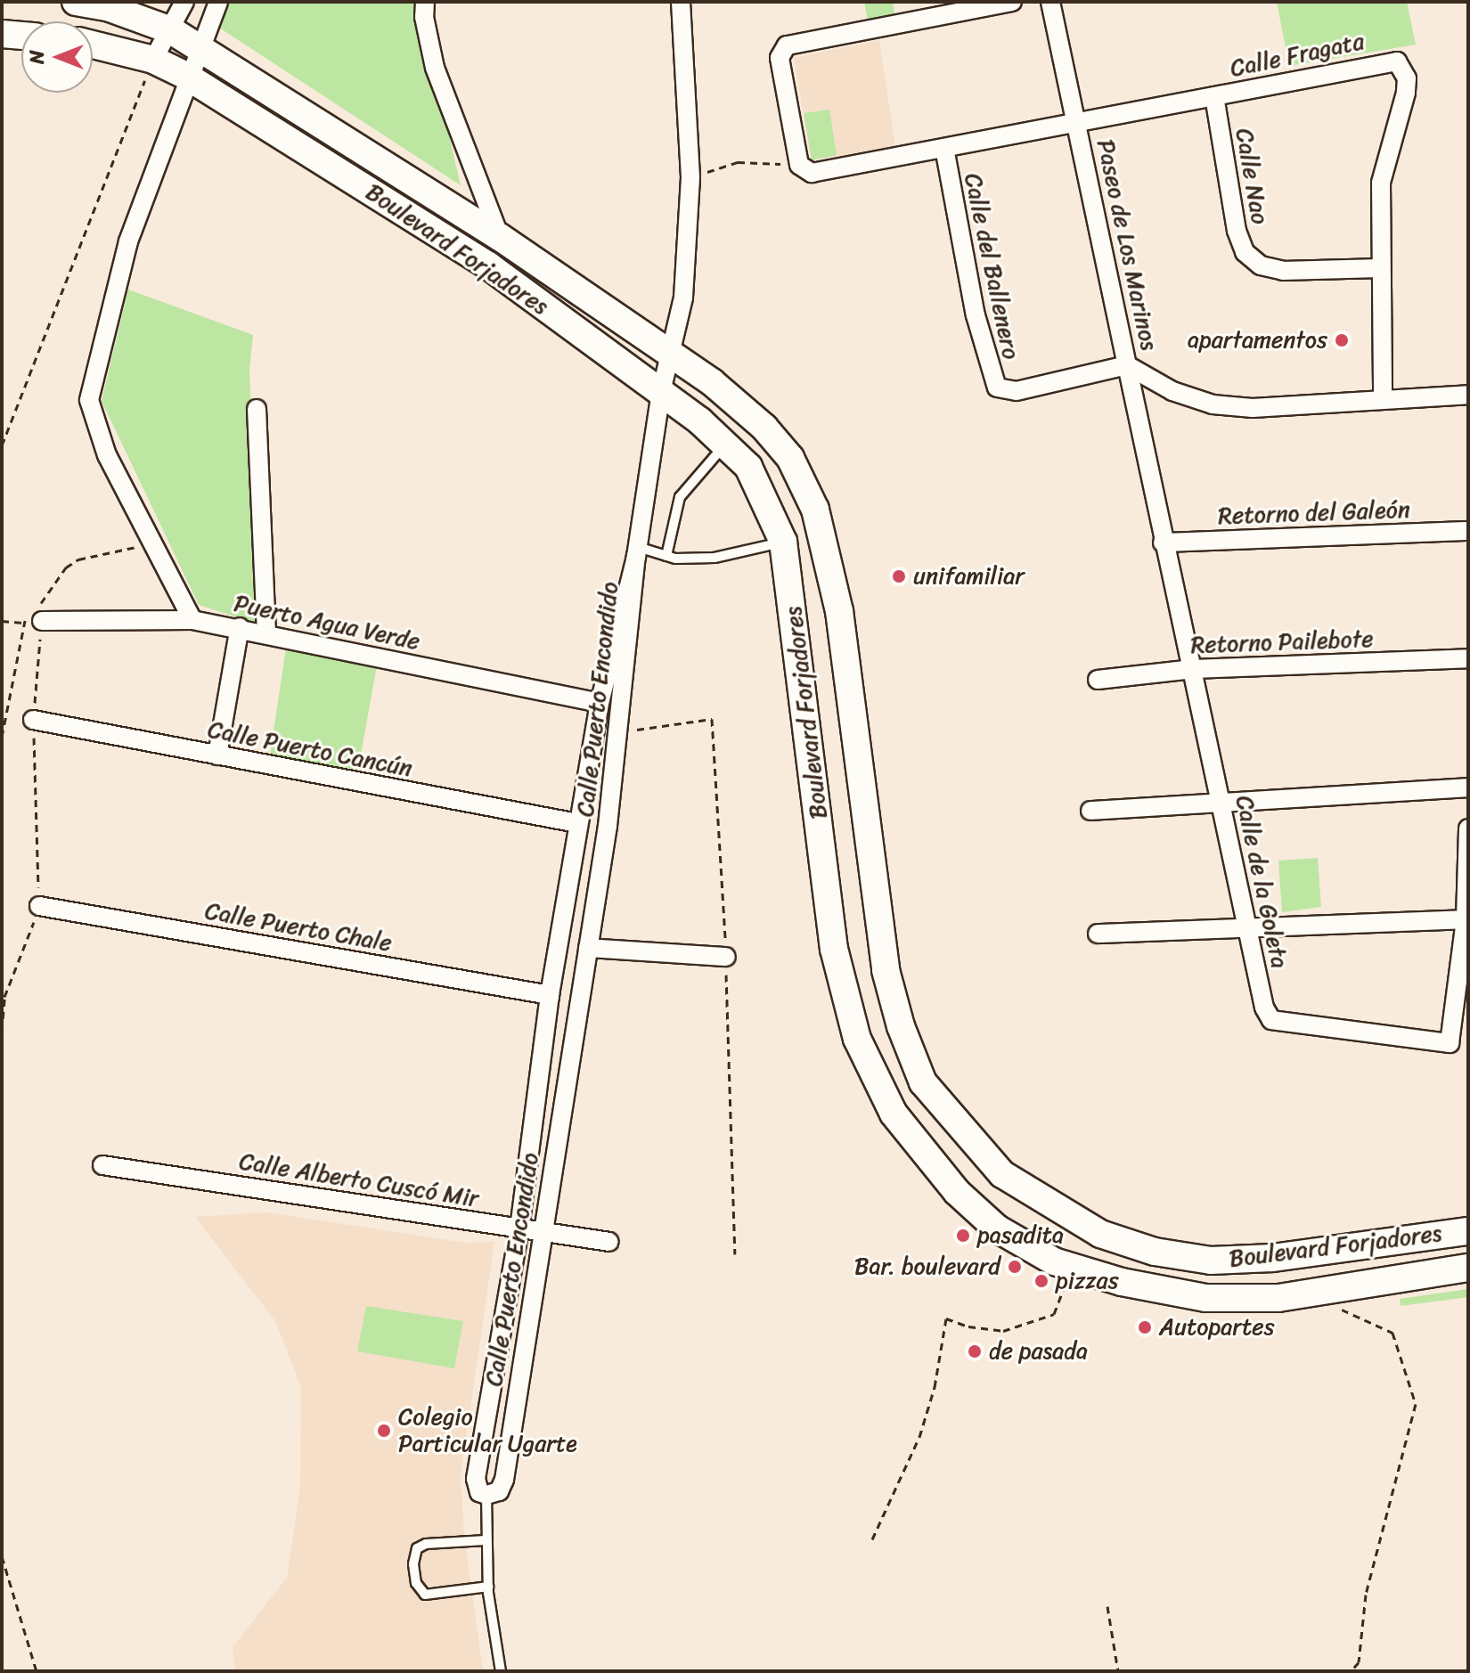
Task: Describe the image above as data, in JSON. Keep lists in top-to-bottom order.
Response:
{
  "streets": {
    "main road": ["Boulevard Forjadores"],
    "street": [
      "Calle Fragata",
      "Calle Nao",
      "Paseo de Los Marinos",
      "Calle del Ballenero",
      "Retorno del Galeón",
      "Puerto Agua Verde",
      "Retorno Pailebote",
      "Calle Puerto Encondido",
      "Calle Puerto Cancún",
      "Calle de la Goleta",
      "Calle Puerto Chale",
      "Calle Alberto Cuscó Mir"
    ]
  },
  "crossings": [
    ["Calle Fragata", "Calle Nao"],
    ["Calle Fragata", "Paseo de Los Marinos"],
    ["Calle Fragata", "Calle del Ballenero"],
    ["Paseo de Los Marinos", "Calle del Ballenero"],
    ["Paseo de Los Marinos", "Calle de la Goleta"],
    ["Boulevard Forjadores", "Calle Puerto Encondido"],
    ["Calle del Ballenero", "Calle de la Goleta"],
    ["Retorno del Galeón", "Calle de la Goleta"],
    ["Puerto Agua Verde", "Calle Puerto Encondido"],
    ["Retorno Pailebote", "Calle de la Goleta"],
    ["Calle Puerto Encondido", "Calle Puerto Cancún"],
    ["Calle Puerto Encondido", "Calle Puerto Chale"],
    ["Calle Puerto Encondido", "Calle Alberto Cuscó Mir"]
  ],
  "places": [
    "apartamentos",
    "unifamiliar",
    "pasadita",
    "Bar. boulevard",
    "pizzas",
    "Autopartes",
    "de pasada",
    "Colegio Particular Ugarte"
  ],
  "north": "left"
}
